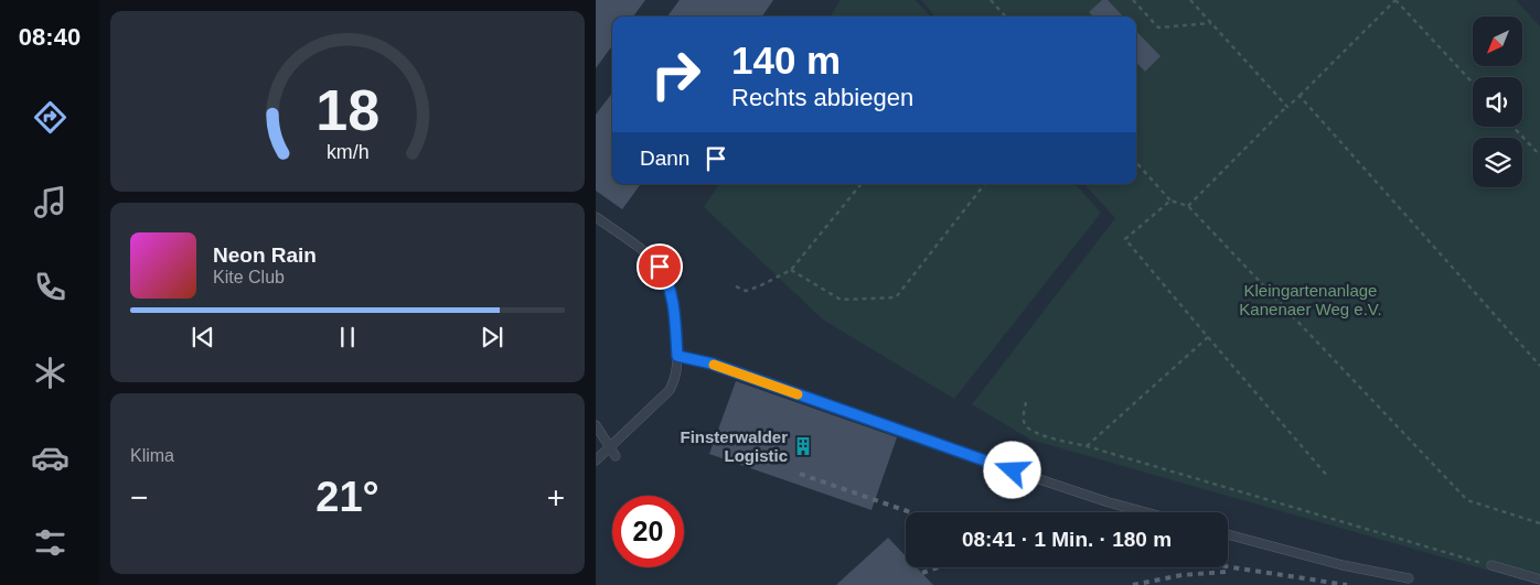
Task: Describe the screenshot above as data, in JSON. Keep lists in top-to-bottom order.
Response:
{
  "parks": ["Kleingartenanlage Kanenaer Weg e.V."],
  "places": {
    "building": ["Finsterwalder Logistic"]
  },
  "north": "bottom left",
  "page": {
    "tabs": "08:40",
    "turn": ["140 m", "Rechts abbiegen"],
    "then": "Dann",
    "song": ["Neon Rain", "Kite Club"],
    "tile": "Klima",
    "heat": ["−", "21°", "+"],
    "limit": "20",
    "trip": "08:41 · 1 Min. · 180 m",
    "gauge": ["18", "km/h"]
  }
}
